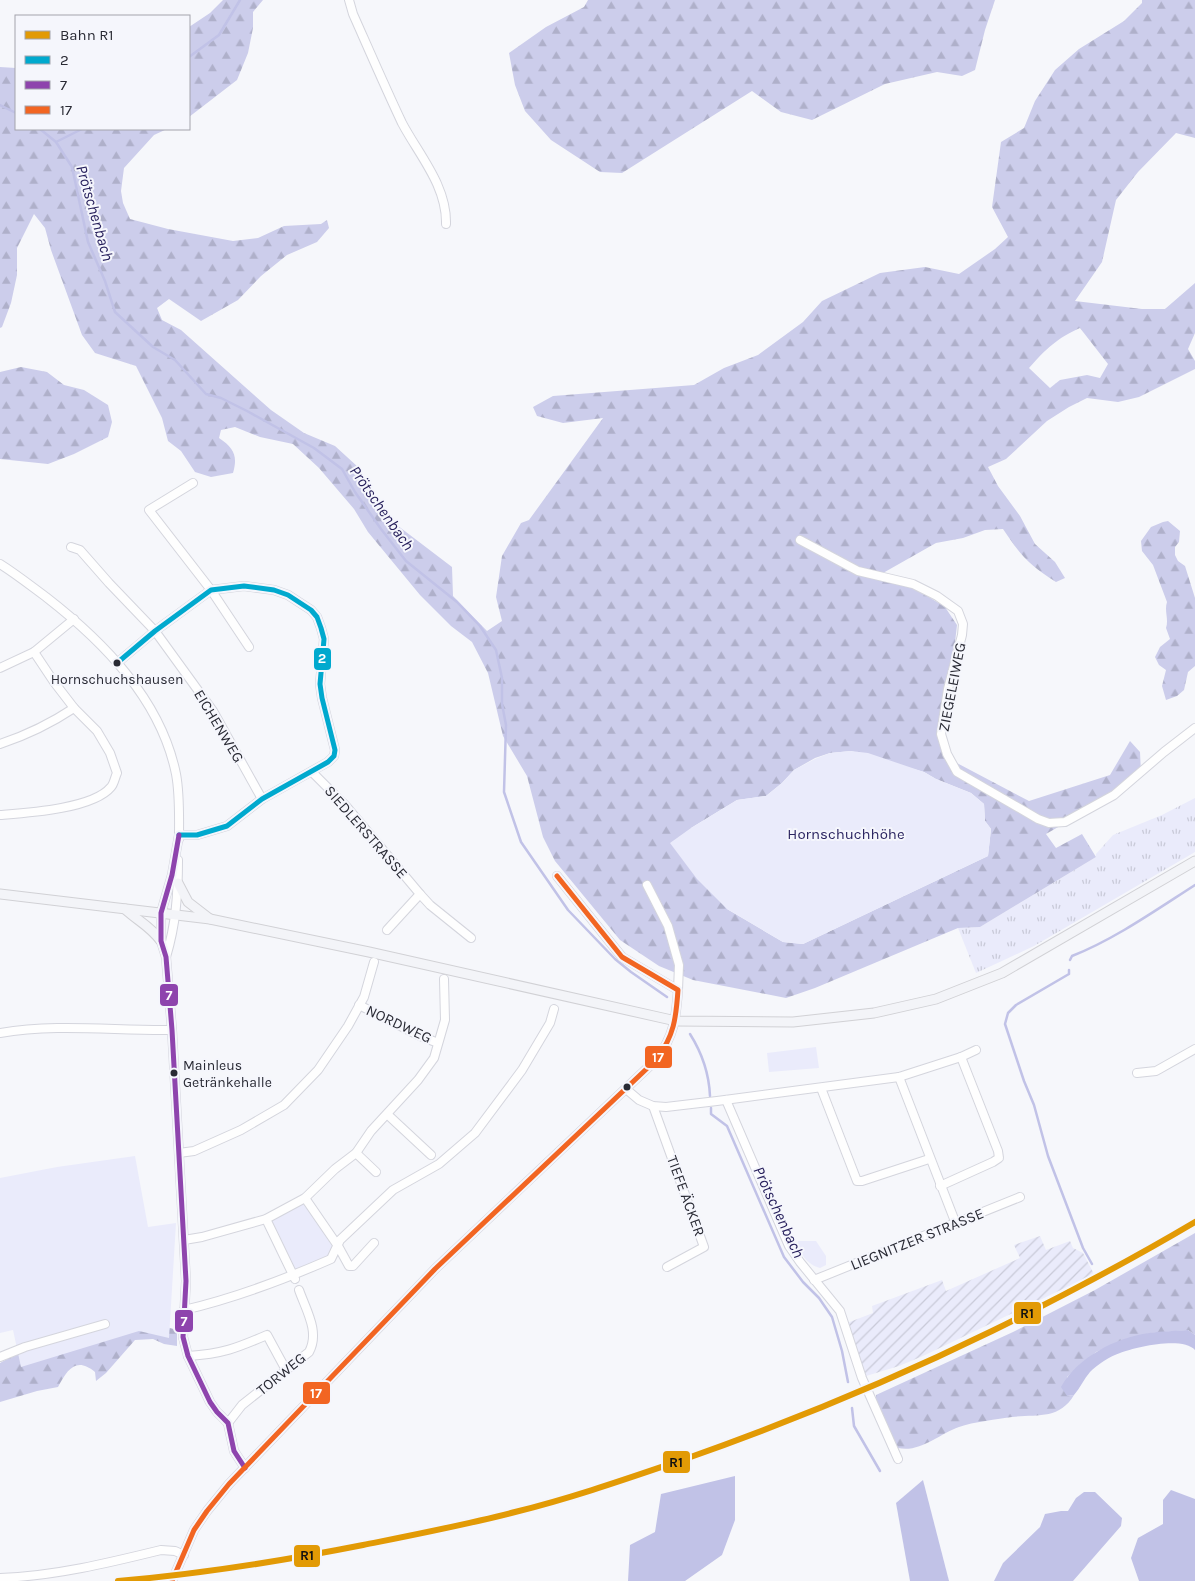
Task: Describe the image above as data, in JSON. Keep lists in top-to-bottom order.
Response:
{
  "streets": {
    "street": [
      "ZIEGELEIWEG",
      "EICHENWEG",
      "SIEDLERSTRASSE",
      "NORDWEG",
      "TIEFE ÄCKER",
      "LIEGNITZER STRASSE",
      "TORWEG"
    ]
  },
  "crossings": [
    ["EICHENWEG", "SIEDLERSTRASSE"]
  ],
  "water": ["Prötschenbach"],
  "parks": ["Hornschuchhöhe"],
  "places": ["Hornschuchshausen", "Mainleus Getränkehalle"],
  "lines": [
    "transit line 2",
    "transit line 7",
    "transit line 17",
    "rail line R1"
  ],
  "legend": [
    "Bahn R1",
    "2",
    "7",
    "17"
  ]
}
